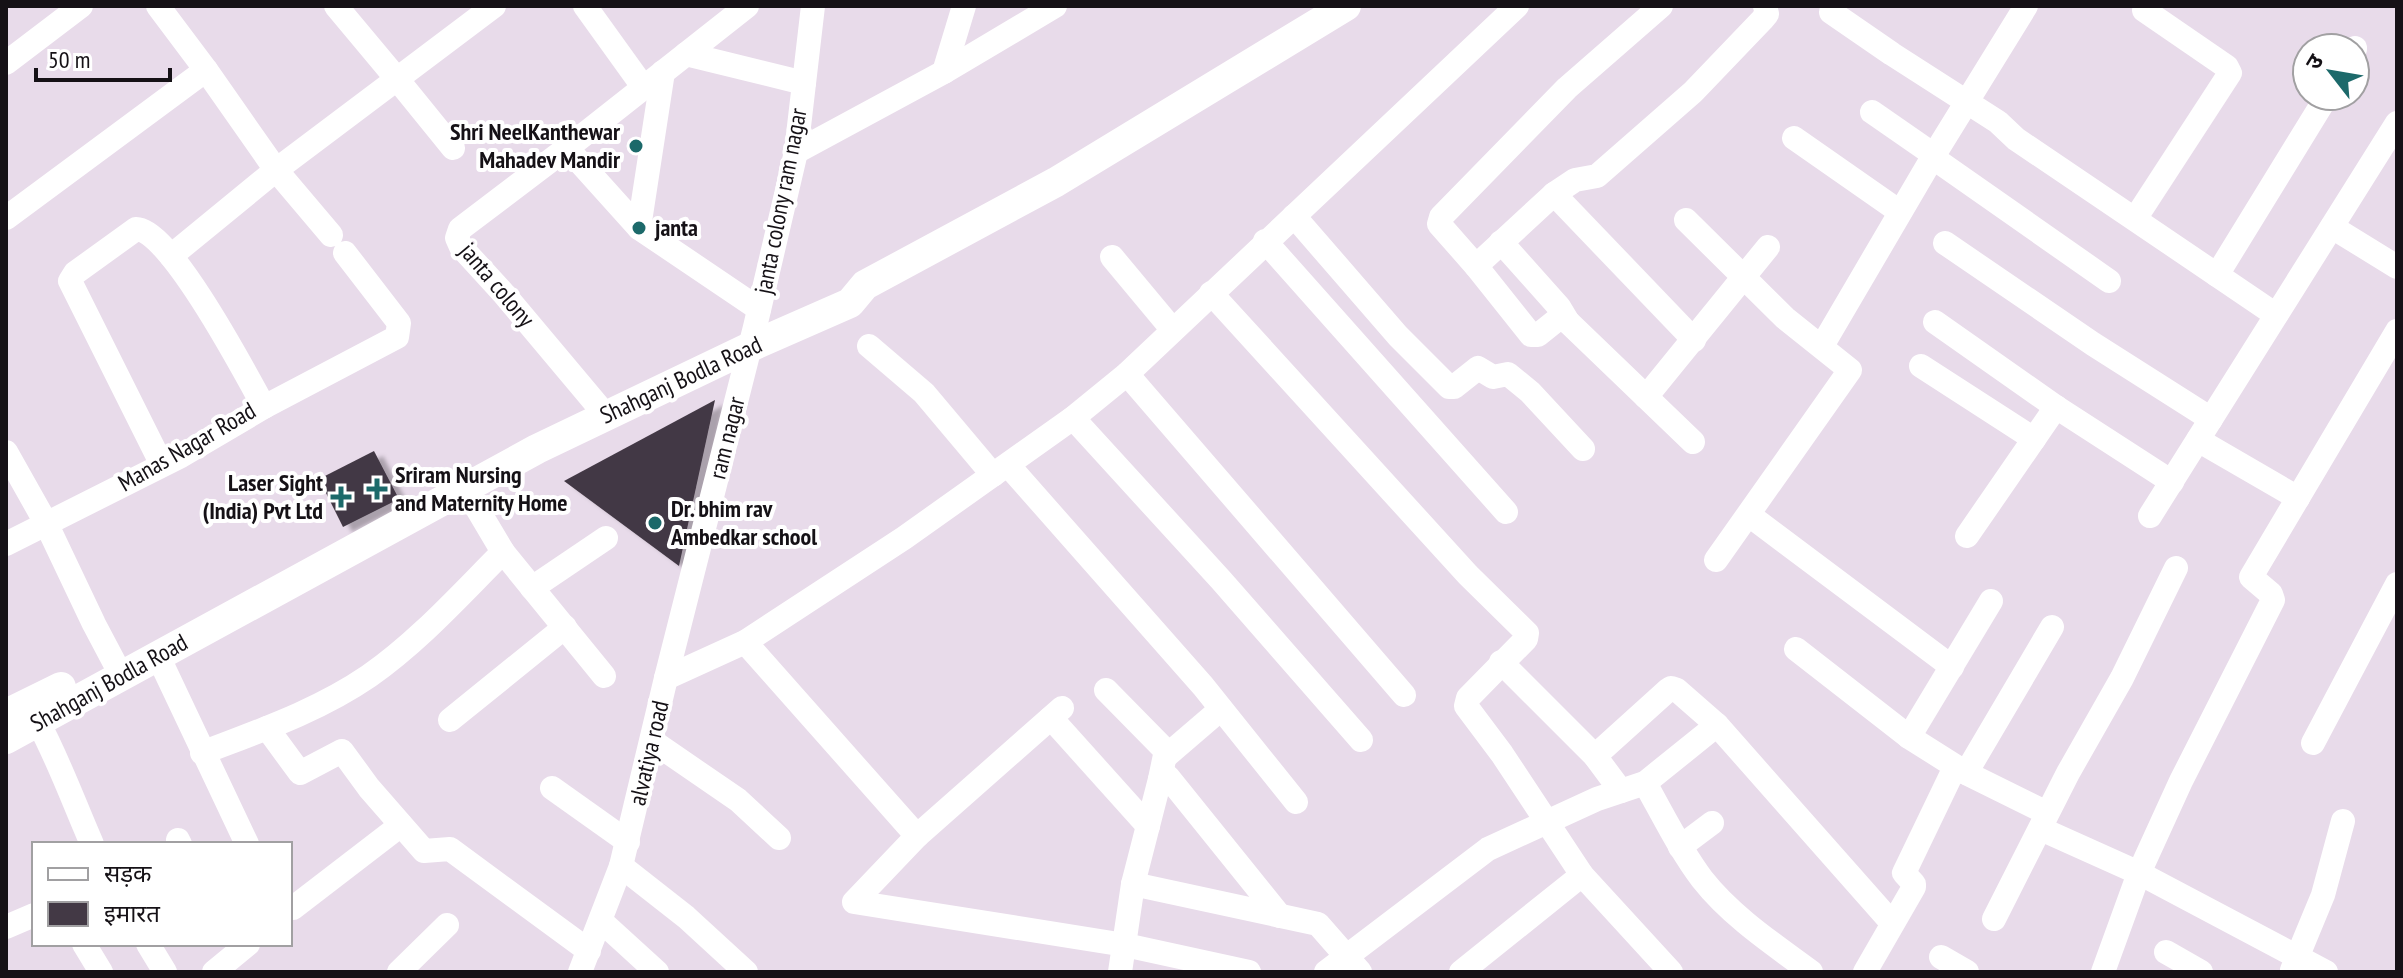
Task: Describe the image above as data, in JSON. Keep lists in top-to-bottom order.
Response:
{
  "streets": {
    "main road": ["Shahganj Bodla Road"],
    "street": [
      "janta colony ram nagar",
      "janta colony",
      "ram nagar",
      "Manas Nagar Road",
      "alvatiya road"
    ]
  },
  "crossings": [
    ["janta colony ram nagar", "Shahganj Bodla Road"],
    ["janta colony ram nagar", "ram nagar"],
    ["Shahganj Bodla Road", "ram nagar"],
    ["ram nagar", "alvatiya road"]
  ],
  "places": {
    "other": ["Shri NeelKanthewar Mahadev Mandir", "janta", "Dr. bhim rav Ambedkar school"],
    "health": ["Sriram Nursing and Maternity Home", "Laser Sight (India) Pvt Ltd"]
  },
  "legend": ["सड़क", "इमारत"],
  "scale_bar": "50 m",
  "north": "top left"
}
